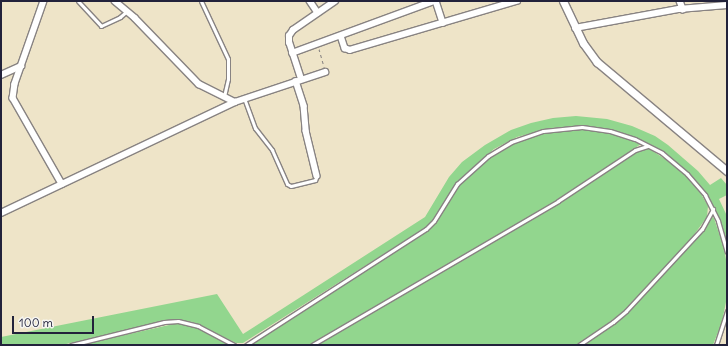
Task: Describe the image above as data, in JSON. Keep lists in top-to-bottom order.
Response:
{
  "scale_bar": "100 m"
}
